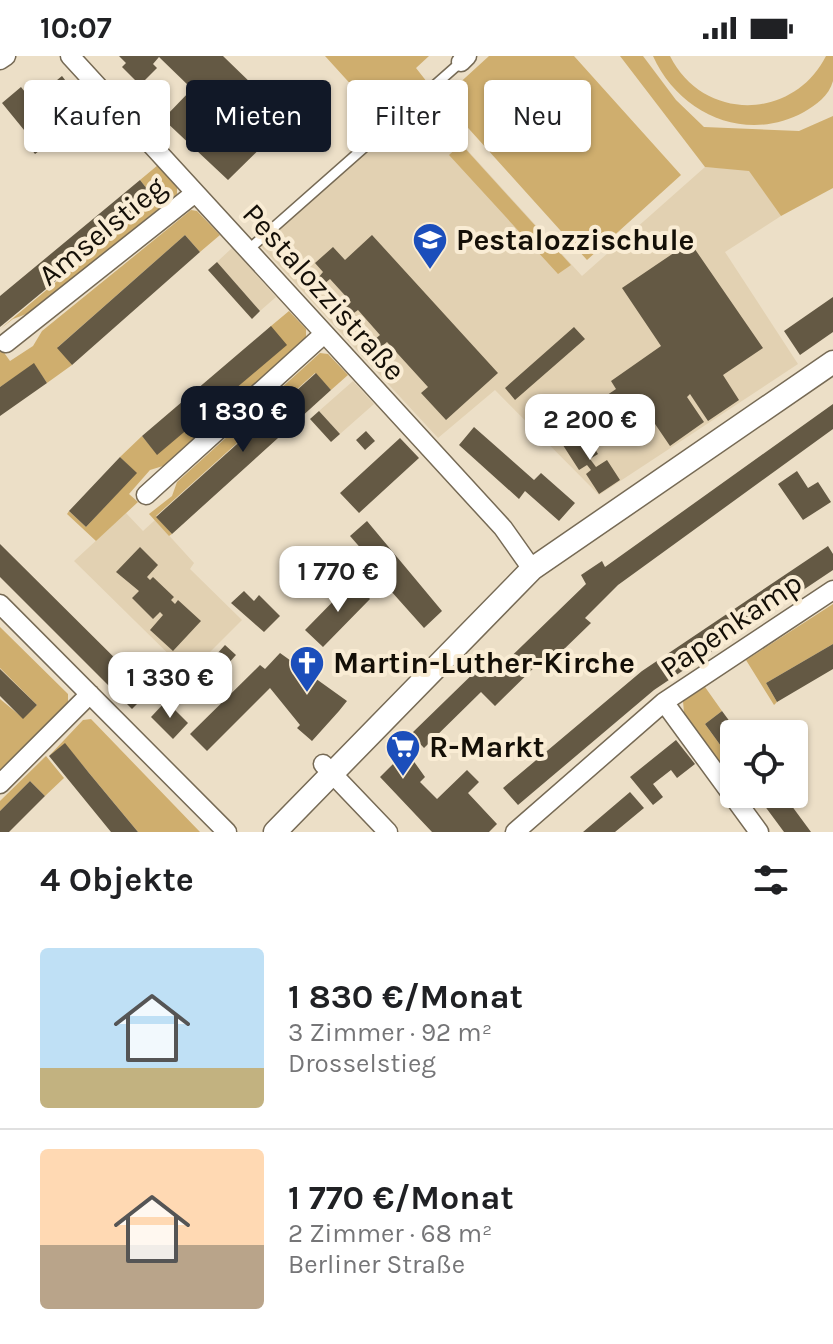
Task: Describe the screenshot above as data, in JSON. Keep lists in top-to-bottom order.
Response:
{
  "streets": {
    "street": ["Amselstieg", "Pestalozzistraße", "Papenkamp"]
  },
  "crossings": [
    ["Amselstieg", "Pestalozzistraße"]
  ],
  "places": {
    "school or university": ["Pestalozzischule"],
    "church": ["Martin-Luther-Kirche"],
    "supermarket": ["R-Markt"]
  },
  "page": {
    "status": "10:07",
    "chip": [
      "Kaufen",
      "Mieten",
      "Filter",
      "Neu"
    ],
    "price": [
      "1 830 €",
      "2 200 €",
      "1 770 €",
      "1 330 €"
    ],
    "heading": "4 Objekte",
    "list": [
      {
        "name": "1 830 €/Monat",
        "note": "3 Zimmer · 92 m² · Drosselstieg"
      },
      {
        "name": "1 770 €/Monat",
        "note": "2 Zimmer · 68 m² · Berliner Straße"
      }
    ]
  }
}
